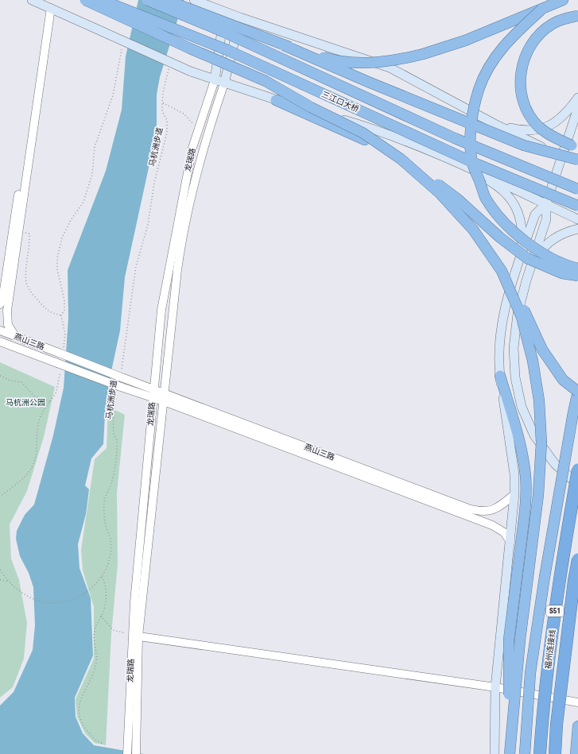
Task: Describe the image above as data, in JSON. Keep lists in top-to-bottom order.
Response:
{
  "streets": {
    "highway": ["三江口大桥", "S51", "福州连接线"],
    "street": ["龙瑞路", "燕山三路"],
    "path": ["马杭洲步道"]
  },
  "crossings": [
    ["马杭洲步道", "燕山三路"],
    ["龙瑞路", "燕山三路"]
  ],
  "parks": ["马杭洲公园"]
}
